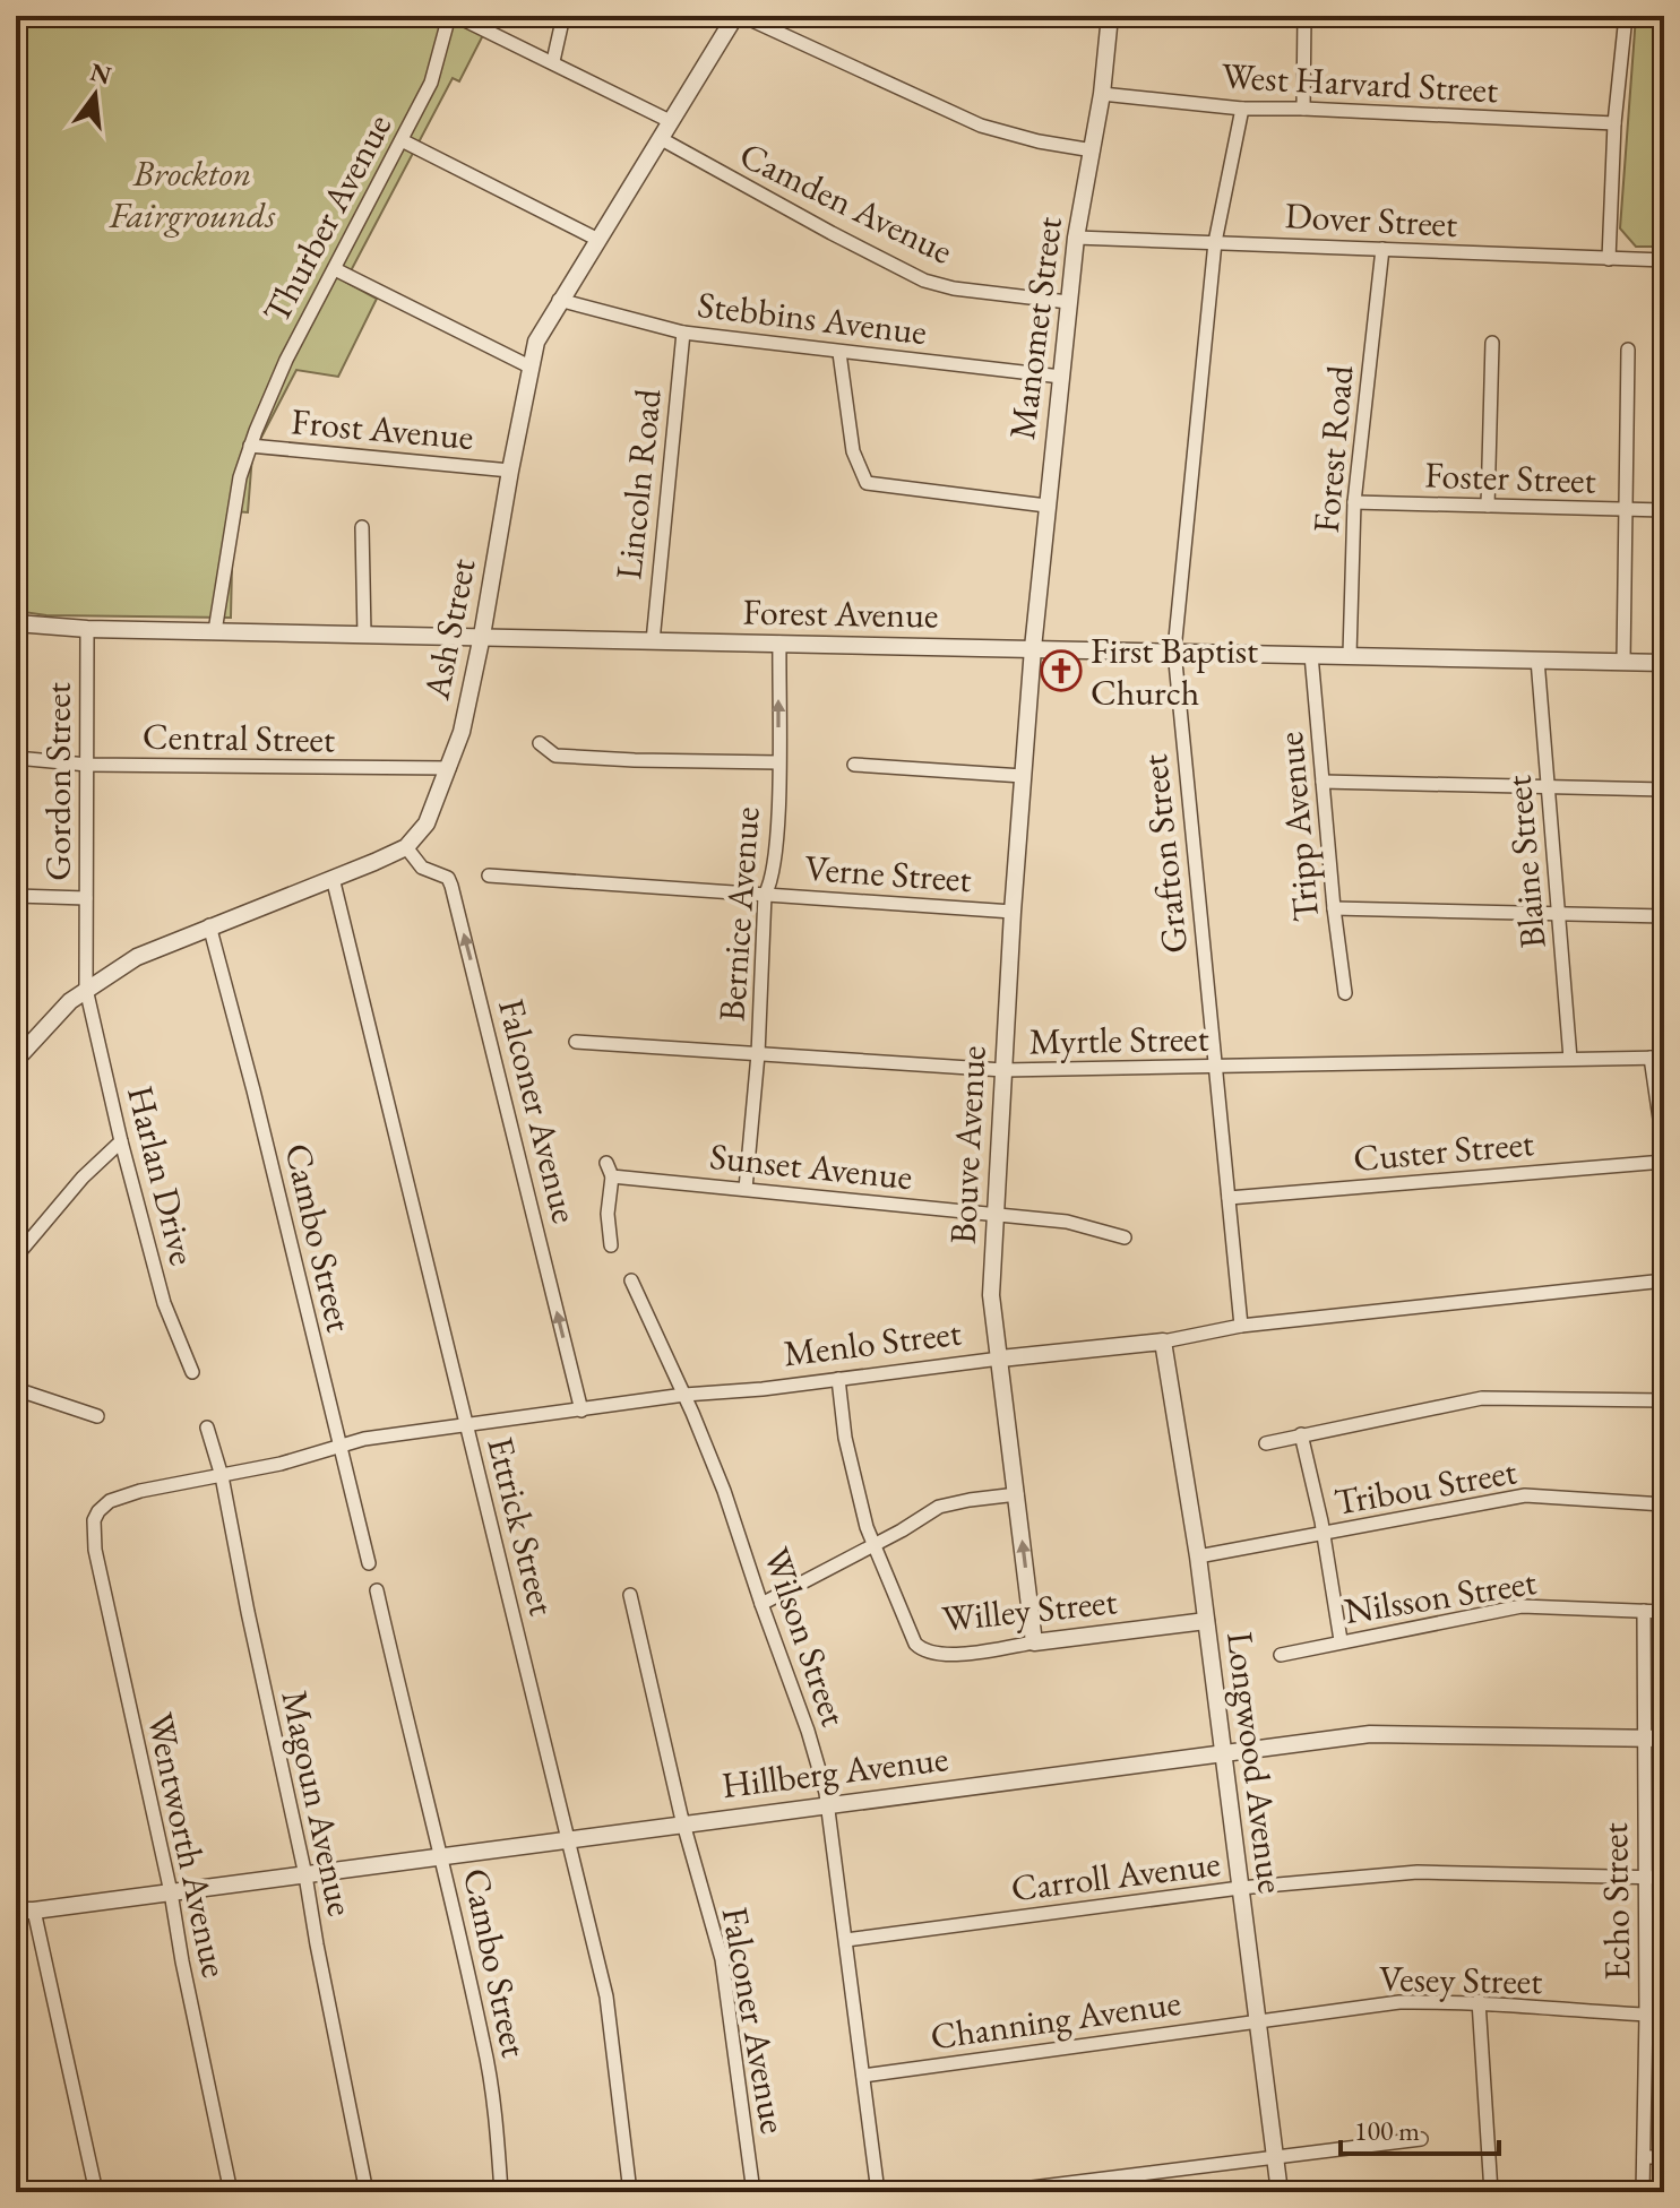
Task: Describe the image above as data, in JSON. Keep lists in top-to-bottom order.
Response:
{
  "streets": {
    "street": [
      "West Harvard Street",
      "Camden Avenue",
      "Thurber Avenue",
      "Dover Street",
      "Stebbins Avenue",
      "Manomet Street",
      "Frost Avenue",
      "Forest Road",
      "Foster Street",
      "Lincoln Road",
      "Forest Avenue",
      "Ash Street",
      "Central Street",
      "Gordon Street",
      "Tripp Avenue",
      "Grafton Street",
      "Blaine Street",
      "Verne Street",
      "Bernice Avenue",
      "Myrtle Street",
      "Falconer Avenue",
      "Bouve Avenue",
      "Custer Street",
      "Sunset Avenue",
      "Harlan Drive",
      "Cambo Street",
      "Menlo Street",
      "Tribou Street",
      "Ettrick Street",
      "Nilsson Street",
      "Willey Street",
      "Wilson Street",
      "Longwood Avenue",
      "Hillberg Avenue",
      "Magoun Avenue",
      "Wentworth Avenue",
      "Carroll Avenue",
      "Echo Street",
      "Vesey Street",
      "Channing Avenue"
    ]
  },
  "crossings": [
    ["West Harvard Street", "Manomet Street"],
    ["West Harvard Street", "Grafton Street"],
    ["Camden Avenue", "Manomet Street"],
    ["Camden Avenue", "Ash Street"],
    ["Thurber Avenue", "Frost Avenue"],
    ["Thurber Avenue", "Forest Avenue"],
    ["Dover Street", "Manomet Street"],
    ["Dover Street", "Forest Road"],
    ["Dover Street", "Grafton Street"],
    ["Stebbins Avenue", "Manomet Street"],
    ["Stebbins Avenue", "Lincoln Road"],
    ["Stebbins Avenue", "Ash Street"],
    ["Manomet Street", "Forest Avenue"],
    ["Manomet Street", "Bouve Avenue"],
    ["Frost Avenue", "Ash Street"],
    ["Forest Road", "Foster Street"],
    ["Forest Road", "Forest Avenue"],
    ["Lincoln Road", "Forest Avenue"],
    ["Forest Avenue", "Ash Street"],
    ["Forest Avenue", "Gordon Street"],
    ["Forest Avenue", "Tripp Avenue"],
    ["Forest Avenue", "Grafton Street"],
    ["Forest Avenue", "Blaine Street"],
    ["Forest Avenue", "Bernice Avenue"],
    ["Forest Avenue", "Bouve Avenue"],
    ["Ash Street", "Central Street"],
    ["Ash Street", "Falconer Avenue"],
    ["Central Street", "Gordon Street"],
    ["Gordon Street", "Harlan Drive"],
    ["Grafton Street", "Myrtle Street"],
    ["Grafton Street", "Custer Street"],
    ["Grafton Street", "Menlo Street"],
    ["Blaine Street", "Myrtle Street"],
    ["Verne Street", "Bernice Avenue"],
    ["Verne Street", "Bouve Avenue"],
    ["Bernice Avenue", "Myrtle Street"],
    ["Bernice Avenue", "Sunset Avenue"],
    ["Myrtle Street", "Bouve Avenue"],
    ["Falconer Avenue", "Menlo Street"],
    ["Falconer Avenue", "Hillberg Avenue"],
    ["Bouve Avenue", "Sunset Avenue"],
    ["Bouve Avenue", "Menlo Street"],
    ["Bouve Avenue", "Willey Street"],
    ["Cambo Street", "Menlo Street"],
    ["Cambo Street", "Hillberg Avenue"],
    ["Menlo Street", "Ettrick Street"],
    ["Menlo Street", "Wilson Street"],
    ["Menlo Street", "Longwood Avenue"],
    ["Menlo Street", "Magoun Avenue"],
    ["Menlo Street", "Wentworth Avenue"],
    ["Tribou Street", "Longwood Avenue"],
    ["Ettrick Street", "Hillberg Avenue"],
    ["Nilsson Street", "Echo Street"],
    ["Willey Street", "Longwood Avenue"],
    ["Wilson Street", "Hillberg Avenue"],
    ["Wilson Street", "Carroll Avenue"],
    ["Wilson Street", "Channing Avenue"],
    ["Longwood Avenue", "Hillberg Avenue"],
    ["Longwood Avenue", "Carroll Avenue"],
    ["Longwood Avenue", "Vesey Street"],
    ["Longwood Avenue", "Channing Avenue"],
    ["Hillberg Avenue", "Magoun Avenue"],
    ["Hillberg Avenue", "Wentworth Avenue"],
    ["Hillberg Avenue", "Echo Street"],
    ["Carroll Avenue", "Echo Street"],
    ["Echo Street", "Vesey Street"],
    ["Vesey Street", "Channing Avenue"]
  ],
  "one_way": ["Falconer Avenue"],
  "parks": ["Brockton Fairgrounds"],
  "places": {
    "church": ["First Baptist Church"]
  },
  "scale_bar": "100 m",
  "north": "top"
}
